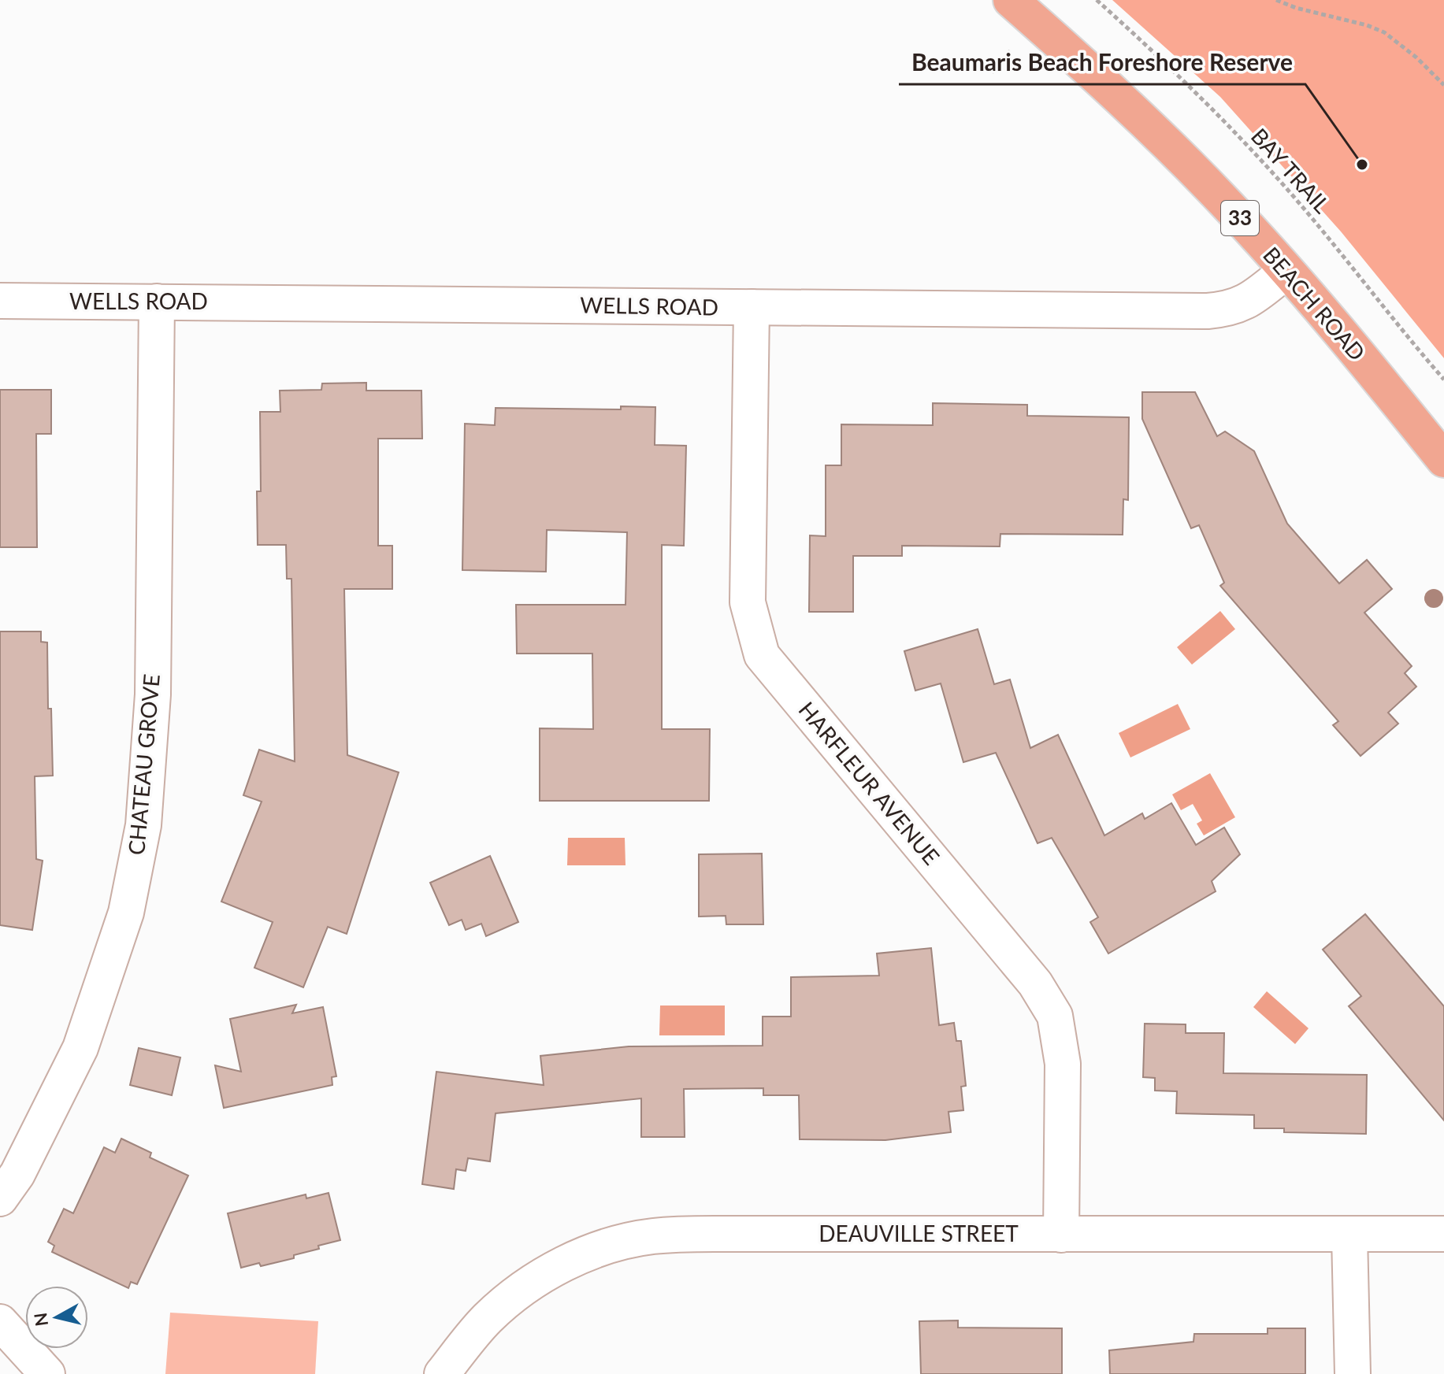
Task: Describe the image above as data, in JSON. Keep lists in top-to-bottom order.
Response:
{
  "streets": {
    "main road": ["33", "BEACH ROAD"],
    "street": [
      "WELLS ROAD",
      "CHATEAU GROVE",
      "HARFLEUR AVENUE",
      "DEAUVILLE STREET"
    ],
    "path": ["BAY TRAIL"]
  },
  "crossings": [
    ["WELLS ROAD", "BEACH ROAD"],
    ["WELLS ROAD", "CHATEAU GROVE"],
    ["WELLS ROAD", "HARFLEUR AVENUE"],
    ["HARFLEUR AVENUE", "DEAUVILLE STREET"]
  ],
  "places": ["Beaumaris Beach Foreshore Reserve"],
  "north": "left"
}
